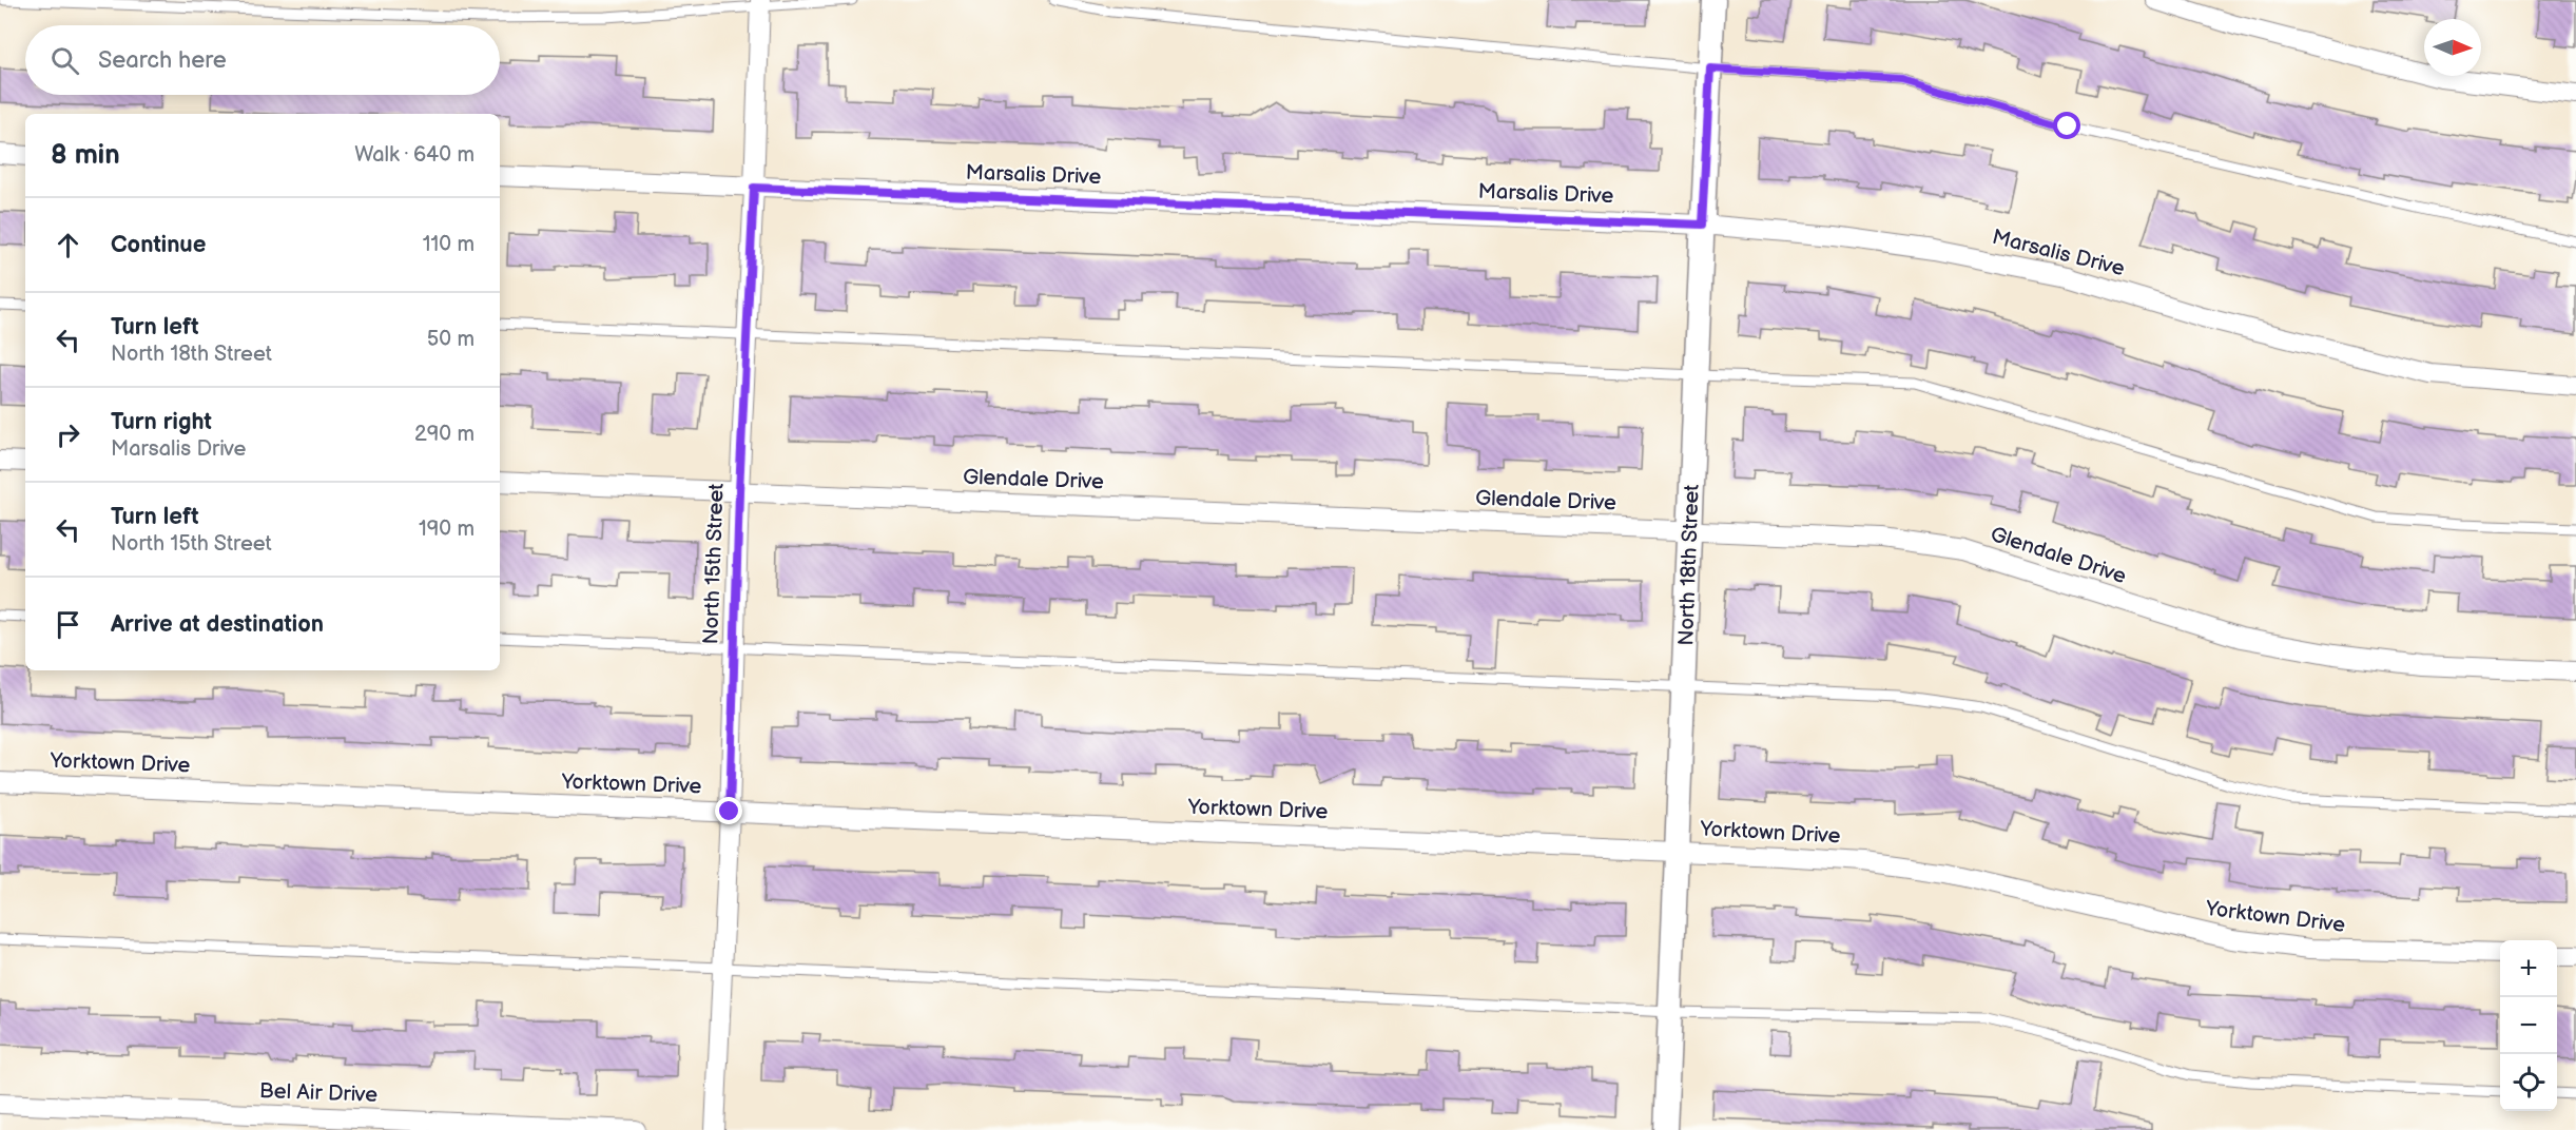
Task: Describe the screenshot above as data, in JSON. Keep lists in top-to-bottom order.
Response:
{
  "streets": {
    "street": [
      "Marsalis Drive",
      "Glendale Drive",
      "North 15th Street",
      "North 18th Street",
      "Yorktown Drive",
      "Bel Air Drive"
    ]
  },
  "crossings": [
    ["Marsalis Drive", "North 15th Street"],
    ["Marsalis Drive", "North 18th Street"],
    ["Glendale Drive", "North 15th Street"],
    ["Glendale Drive", "North 18th Street"],
    ["North 15th Street", "Yorktown Drive"],
    ["North 18th Street", "Yorktown Drive"]
  ],
  "north": "right",
  "page": {
    "search": "Search here",
    "heading": ["8 min", "Walk · 640 m"],
    "list": [
      ["Continue", "110 m"],
      ["Turn left", "North 18th Street", "50 m"],
      ["Turn right", "Marsalis Drive", "290 m"],
      ["Turn left", "North 15th Street", "190 m"],
      "Arrive at destination"
    ],
    "map_buttons": ["+", "−"]
  }
}
